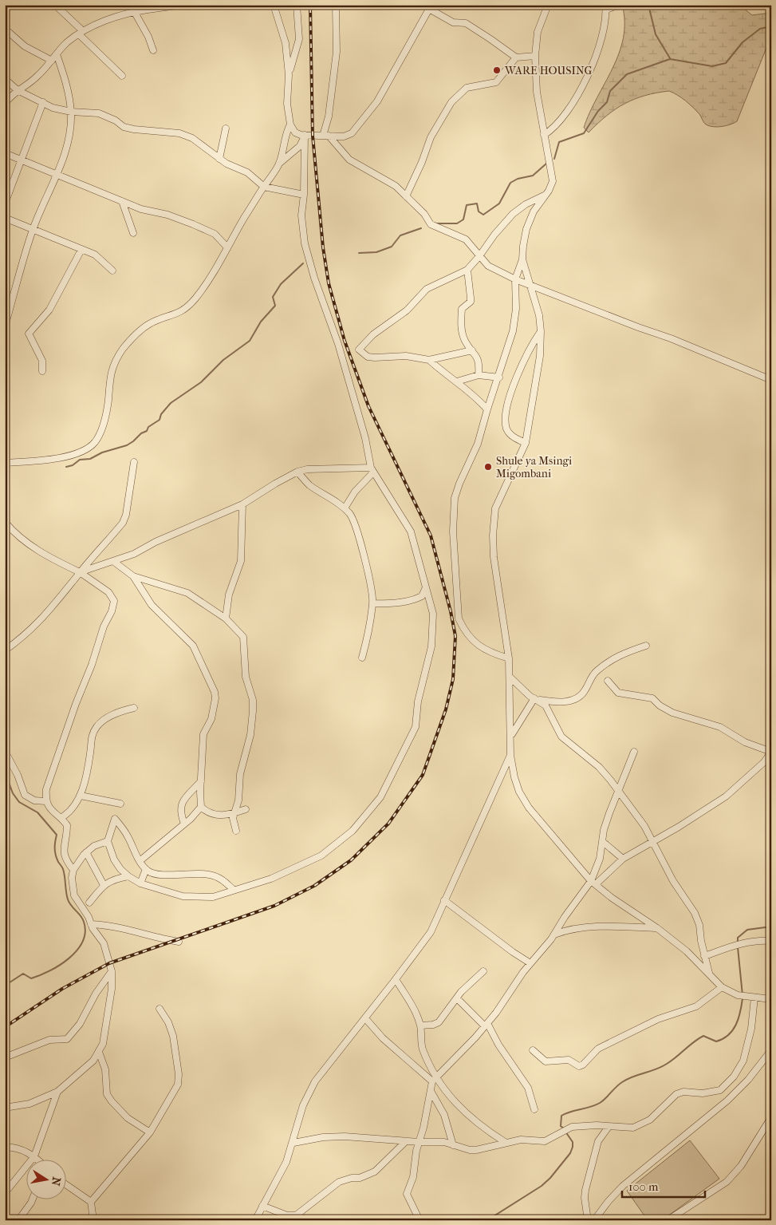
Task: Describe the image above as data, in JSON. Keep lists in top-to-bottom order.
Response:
{
  "places": ["WARE HOUSING", "Shule ya Msingi Migombani"],
  "scale_bar": "100 m",
  "north": "right"
}
